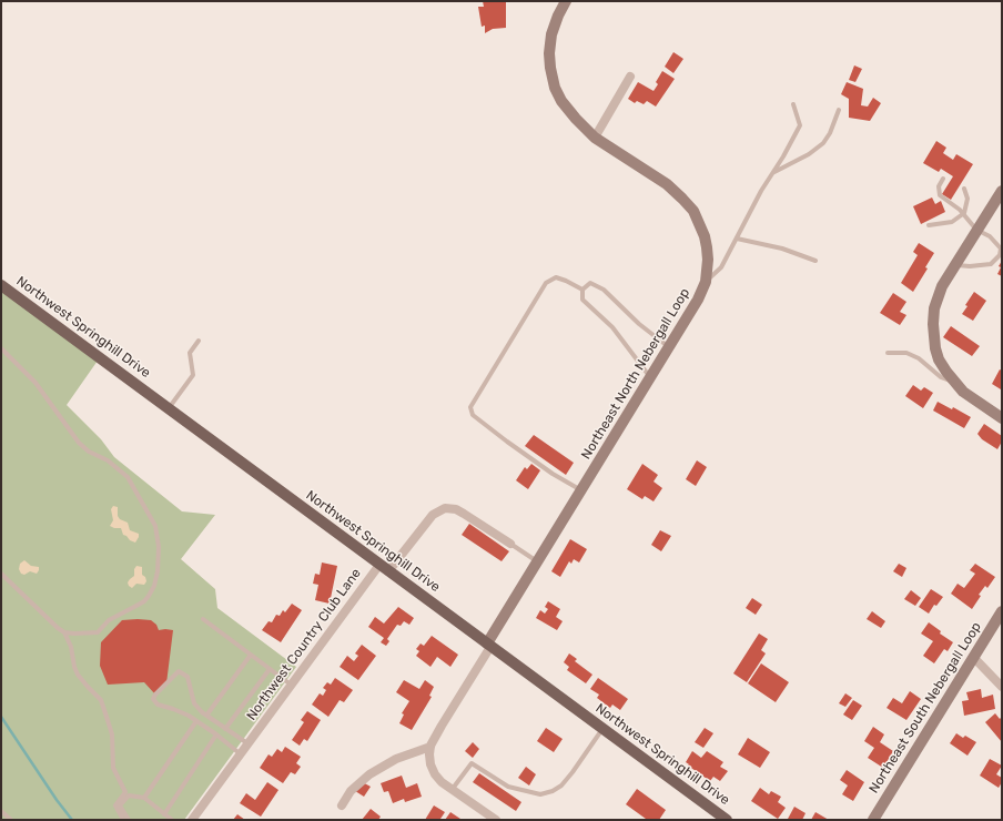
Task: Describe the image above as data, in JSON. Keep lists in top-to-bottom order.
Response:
{
  "streets": {
    "main road": ["Northwest Springhill Drive"],
    "street": ["Northeast North Nebergall Loop", "Northwest Country Club Lane", "Northeast South Nebergall Loop"]
  },
  "crossings": [
    ["Northwest Springhill Drive", "Northeast North Nebergall Loop"],
    ["Northwest Springhill Drive", "Northwest Country Club Lane"]
  ]
}
